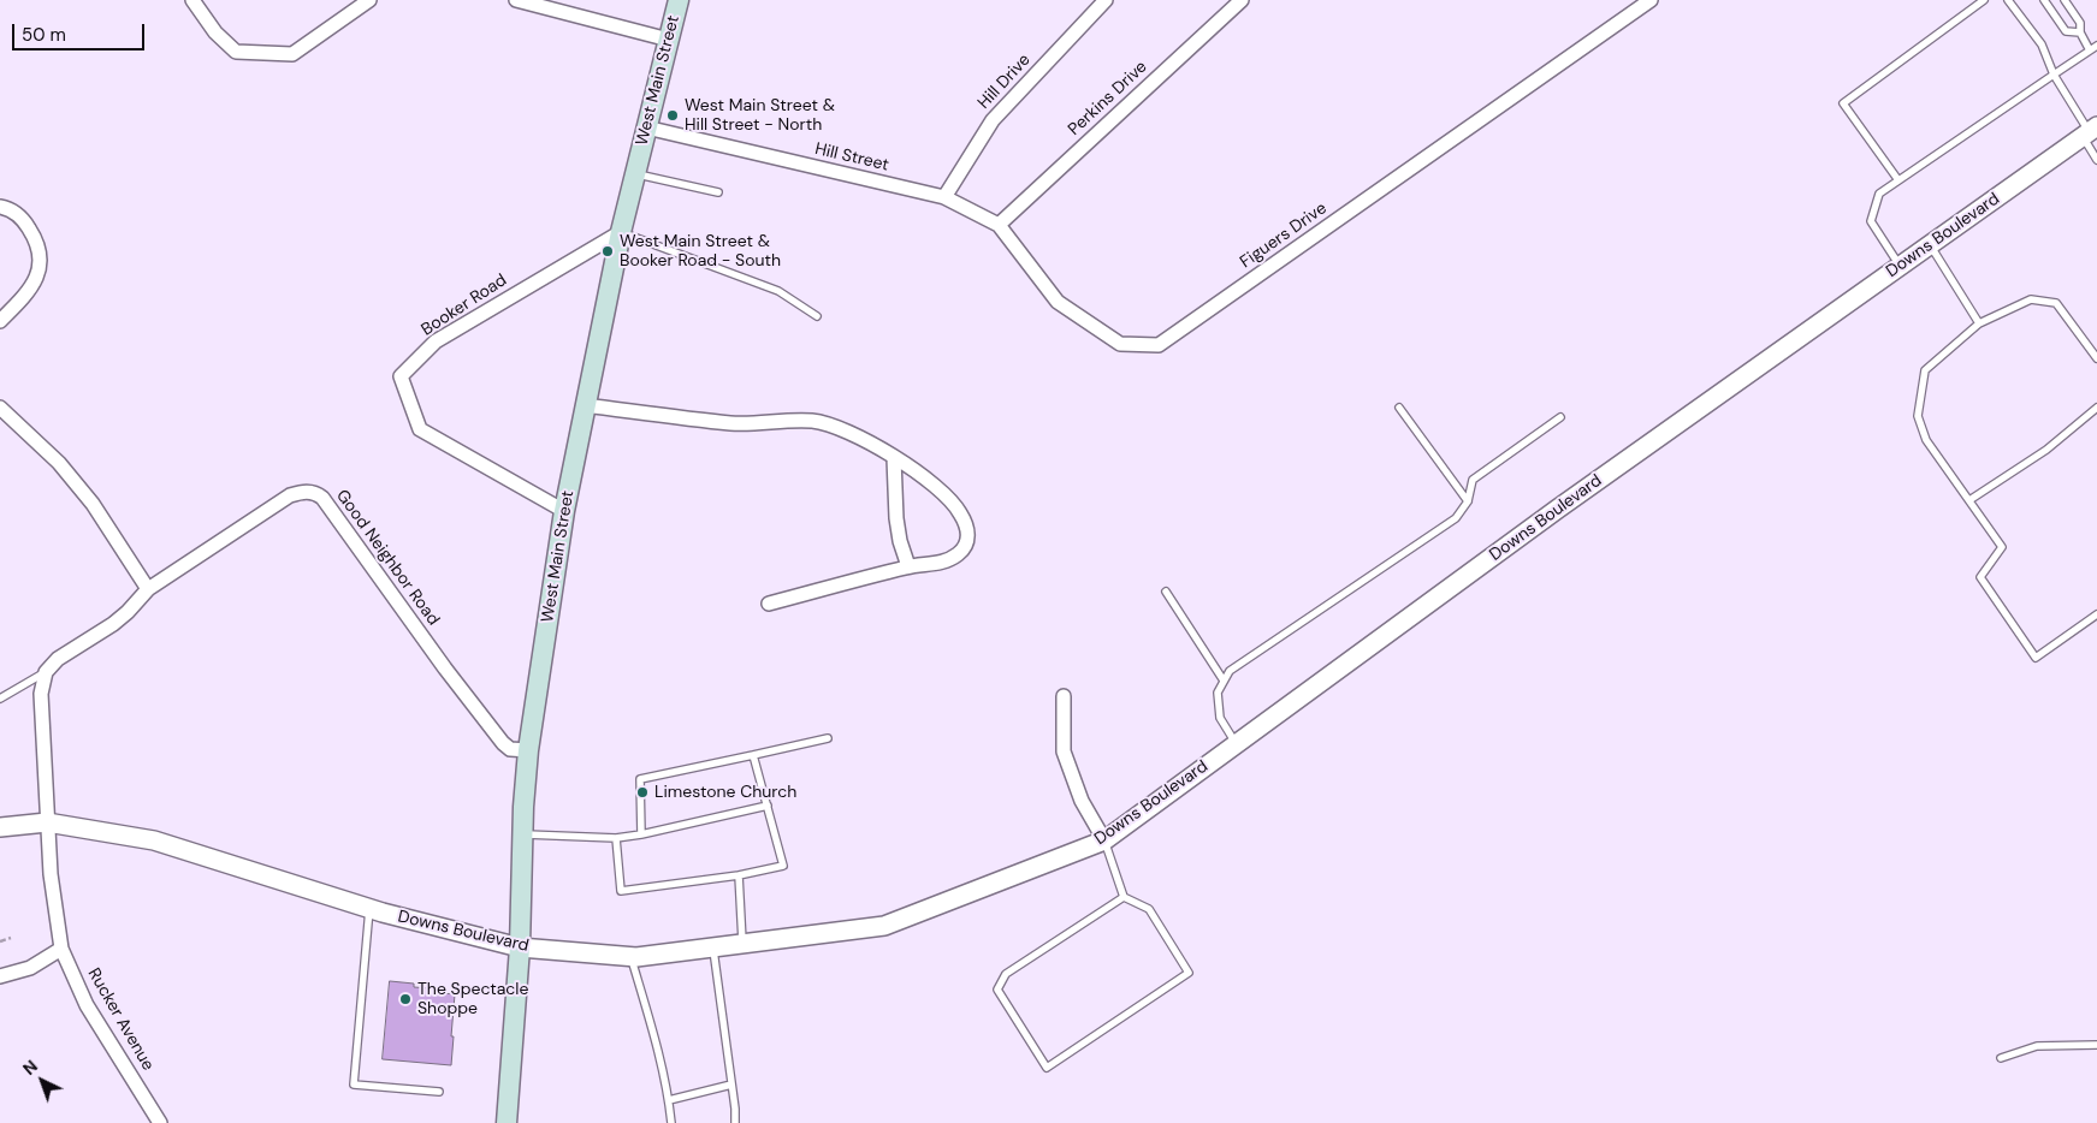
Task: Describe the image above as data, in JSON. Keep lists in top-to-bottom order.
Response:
{
  "streets": {
    "main road": ["West Main Street"],
    "street": [
      "Hill Drive",
      "Perkins Drive",
      "Hill Street",
      "Figuers Drive",
      "Downs Boulevard",
      "Booker Road",
      "Good Neighbor Road",
      "Rucker Avenue"
    ]
  },
  "crossings": [
    ["West Main Street", "Hill Street"],
    ["West Main Street", "Downs Boulevard"],
    ["West Main Street", "Booker Road"],
    ["West Main Street", "Good Neighbor Road"],
    ["Hill Drive", "Hill Street"],
    ["Hill Drive", "Figuers Drive"],
    ["Perkins Drive", "Figuers Drive"],
    ["Hill Street", "Figuers Drive"],
    ["Downs Boulevard", "Rucker Avenue"]
  ],
  "places": [
    "West Main Street & Hill Street - North",
    "West Main Street & Booker Road - South",
    "Limestone Church",
    "The Spectacle Shoppe"
  ],
  "scale_bar": "50 m",
  "north": "top left"
}
